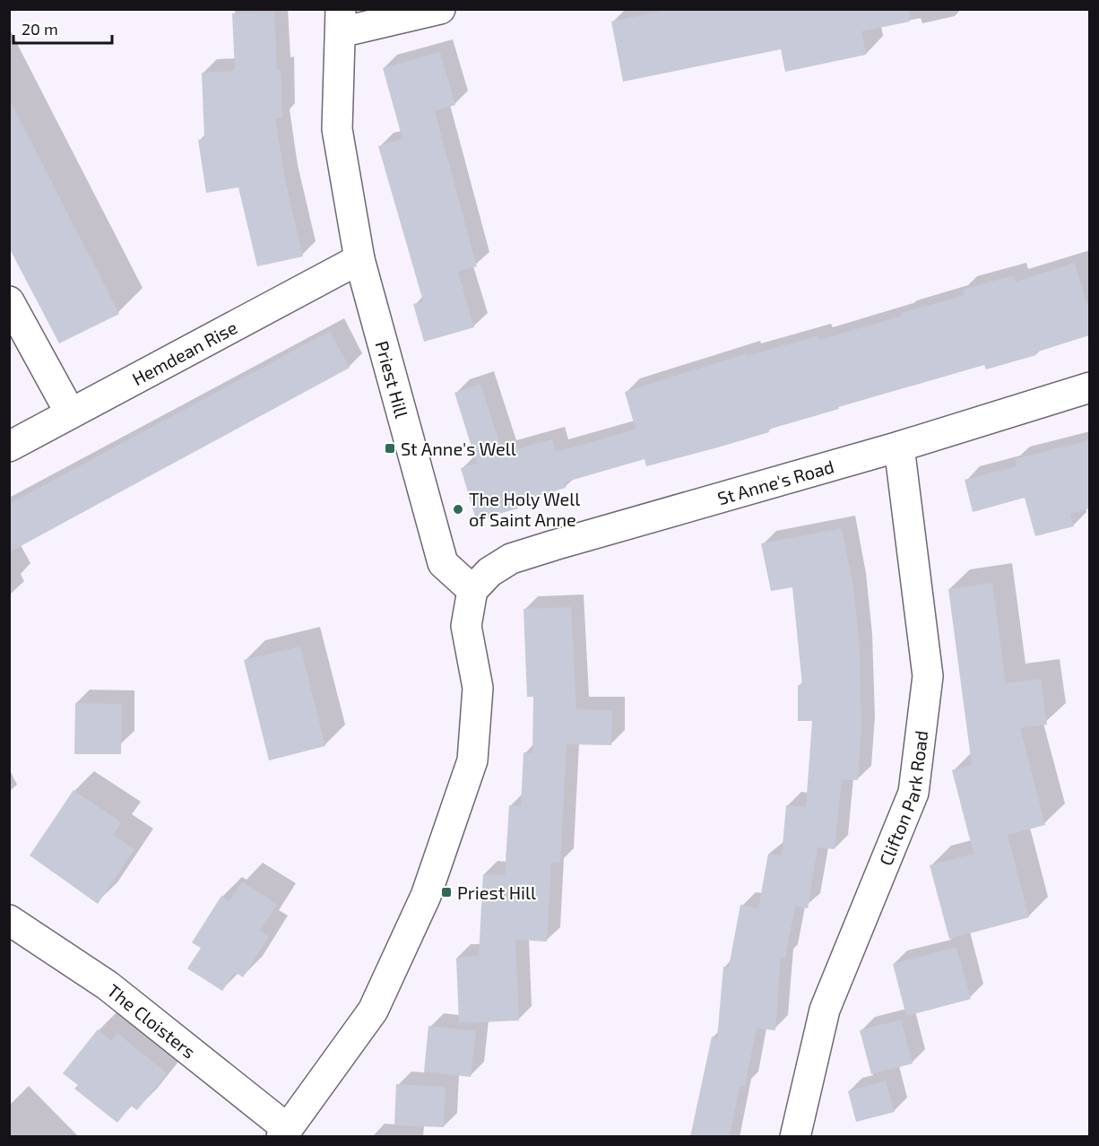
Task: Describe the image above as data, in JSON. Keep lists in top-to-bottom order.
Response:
{
  "streets": {
    "street": [
      "Hemdean Rise",
      "Priest Hill",
      "St Anne's Road",
      "Clifton Park Road",
      "The Cloisters"
    ]
  },
  "crossings": [
    ["Hemdean Rise", "Priest Hill"],
    ["Priest Hill", "St Anne's Road"],
    ["St Anne's Road", "Clifton Park Road"]
  ],
  "places": {
    "transit": ["St Anne's Well", "Priest Hill"],
    "other": ["The Holy Well of Saint Anne"]
  },
  "scale_bar": "20 m"
}
